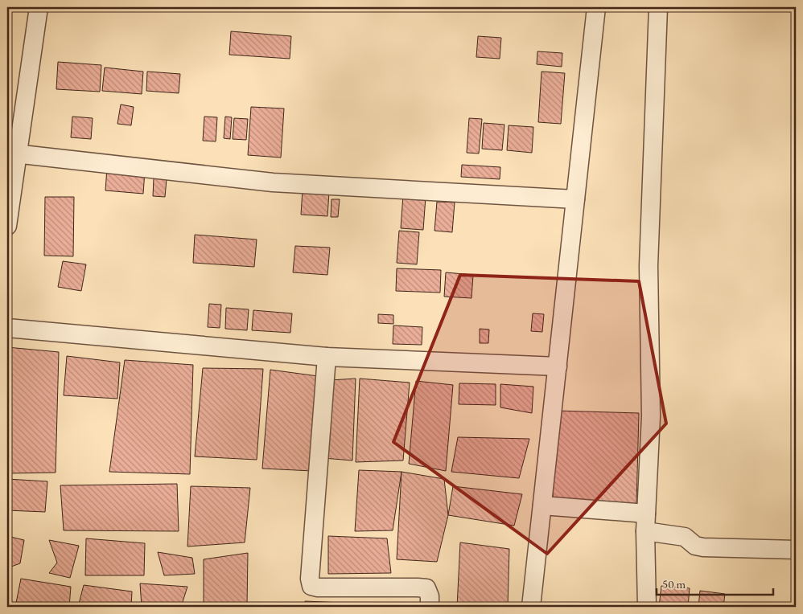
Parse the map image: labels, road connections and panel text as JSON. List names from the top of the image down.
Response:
{
  "scale_bar": "50 m"
}
